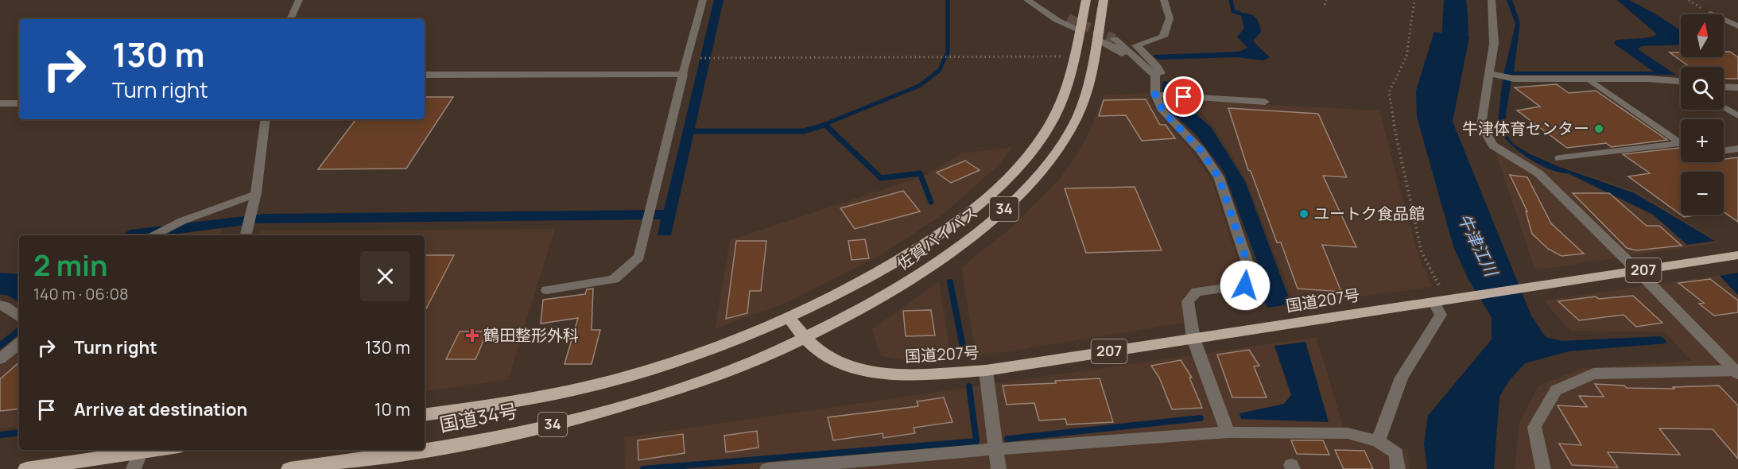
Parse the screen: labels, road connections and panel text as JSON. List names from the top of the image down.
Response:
{
  "streets": {
    "highway": [
      "34",
      "佐賀バイパス",
      "207",
      "国道207号",
      "国道34号"
    ]
  },
  "crossings": [
    ["佐賀バイパス", "国道207号"],
    ["佐賀バイパス", "国道34号"],
    ["国道207号", "国道34号"]
  ],
  "water": ["牛津江川"],
  "places": {
    "other": ["牛津体育センター", "ユートク食品館"],
    "health": ["鶴田整形外科"]
  },
  "north": "top",
  "page": {
    "map_buttons": ["+", "−"],
    "turn": ["130 m", "Turn right"],
    "heading": ["2 min", "140 m · 06:08"],
    "list": [
      {
        "name": "Turn right",
        "value": "130 m"
      },
      {
        "name": "Arrive at destination",
        "value": "10 m"
      }
    ]
  }
}
